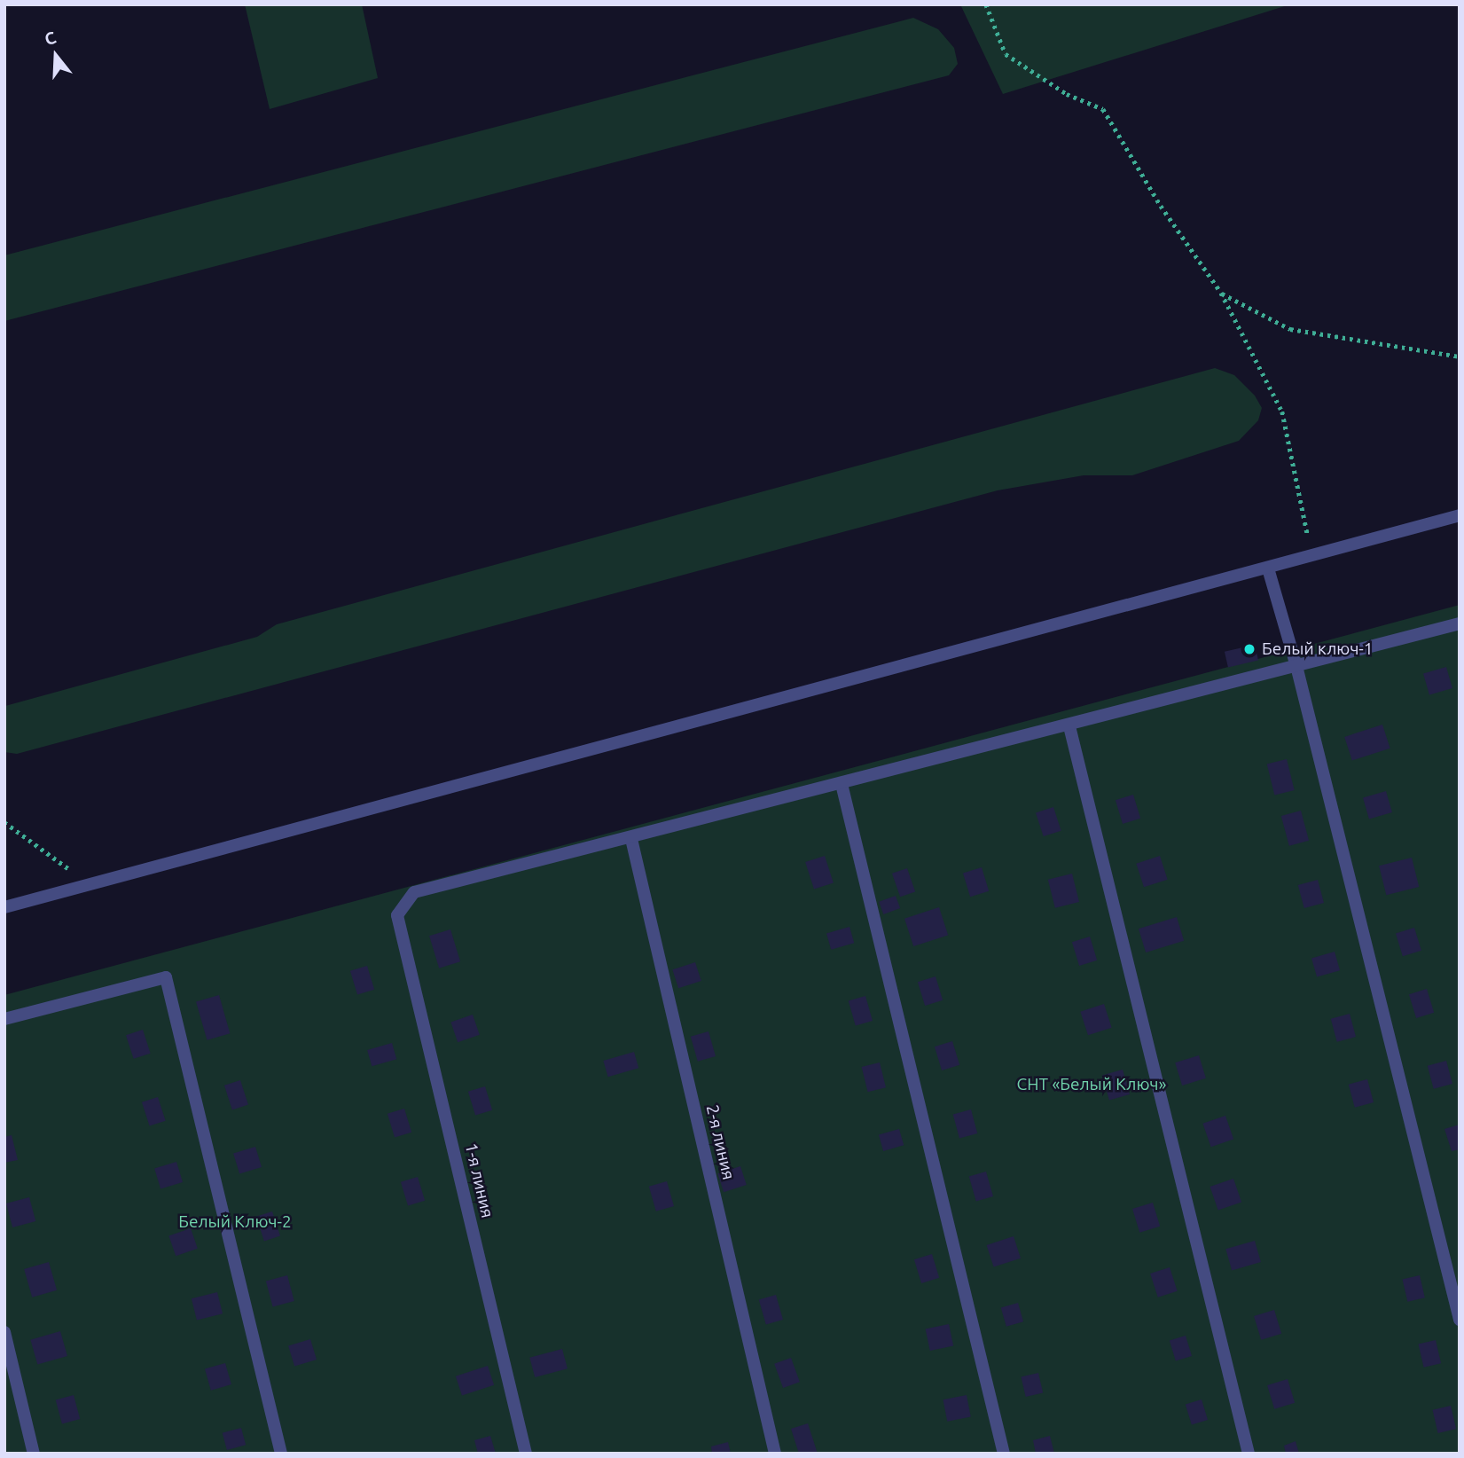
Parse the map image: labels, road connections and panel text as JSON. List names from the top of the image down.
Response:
{
  "streets": {
    "street": ["2-я линия", "1-я линия"]
  },
  "crossings": [
    ["2-я линия", "1-я линия"]
  ],
  "parks": ["СНТ «Белый Ключ»", "Белый Ключ-2"],
  "places": ["Белый ключ-1"],
  "north": "top"
}
